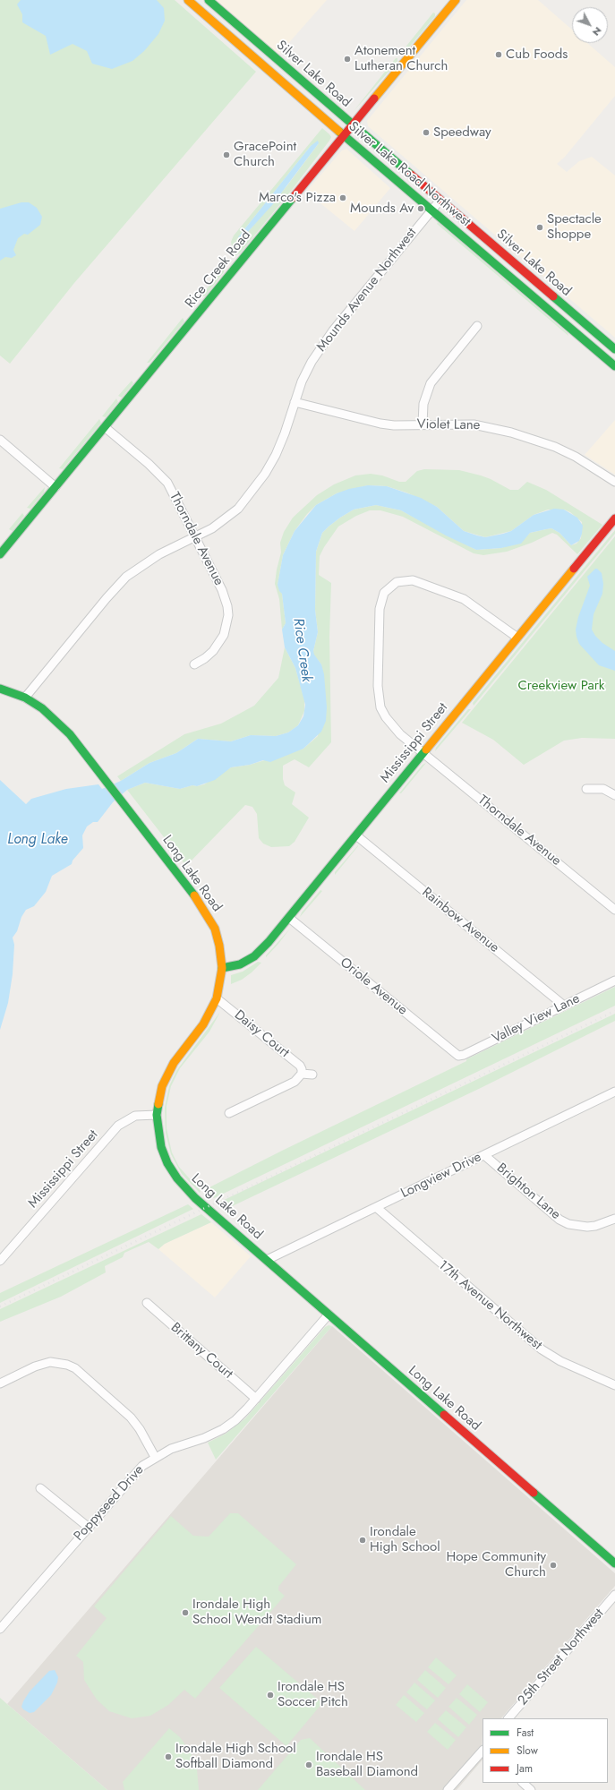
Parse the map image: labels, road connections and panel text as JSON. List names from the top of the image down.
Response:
{
  "streets": {
    "street": [
      "Silver Lake Road",
      "Silver Lake Road Northwest",
      "Rice Creek Road",
      "Mounds Avenue Northwest",
      "Violet Lane",
      "Thorndale Avenue",
      "Mississippi Street",
      "Long Lake Road",
      "Rainbow Avenue",
      "Oriole Avenue",
      "Valley View Lane",
      "Daisy Court",
      "Longview Drive",
      "Brighton Lane",
      "17th Avenue Northwest",
      "Brittany Court",
      "Poppyseed Drive",
      "25th Street Northwest"
    ]
  },
  "crossings": [
    ["Silver Lake Road", "Rice Creek Road"],
    ["Silver Lake Road", "Mounds Avenue Northwest"],
    ["Silver Lake Road Northwest", "Rice Creek Road"],
    ["Silver Lake Road Northwest", "Mounds Avenue Northwest"],
    ["Rice Creek Road", "Thorndale Avenue"],
    ["Mounds Avenue Northwest", "Violet Lane"],
    ["Mounds Avenue Northwest", "Thorndale Avenue"],
    ["Mounds Avenue Northwest", "Long Lake Road"],
    ["Thorndale Avenue", "Mississippi Street"],
    ["Mississippi Street", "Long Lake Road"],
    ["Mississippi Street", "Rainbow Avenue"],
    ["Mississippi Street", "Oriole Avenue"],
    ["Long Lake Road", "Daisy Court"],
    ["Long Lake Road", "Longview Drive"],
    ["Long Lake Road", "Poppyseed Drive"],
    ["Rainbow Avenue", "Valley View Lane"],
    ["Oriole Avenue", "Valley View Lane"],
    ["Longview Drive", "Brighton Lane"],
    ["Longview Drive", "17th Avenue Northwest"],
    ["Brittany Court", "Poppyseed Drive"]
  ],
  "water": ["Rice Creek", "Long Lake"],
  "parks": ["Creekview Park"],
  "places": [
    "Cub Foods",
    "Atonement Lutheran Church",
    "Speedway",
    "GracePoint Church",
    "Marco's Pizza",
    "Mounds Av",
    "Spectacle Shoppe",
    "Irondale High School",
    "Hope Community Church",
    "Irondale High School Wendt Stadium",
    "Irondale HS Soccer Pitch",
    "Irondale High School Softball Diamond",
    "Irondale HS Baseball Diamond"
  ],
  "legend": ["Fast", "Slow", "Jam"],
  "north": "bottom right"
}
